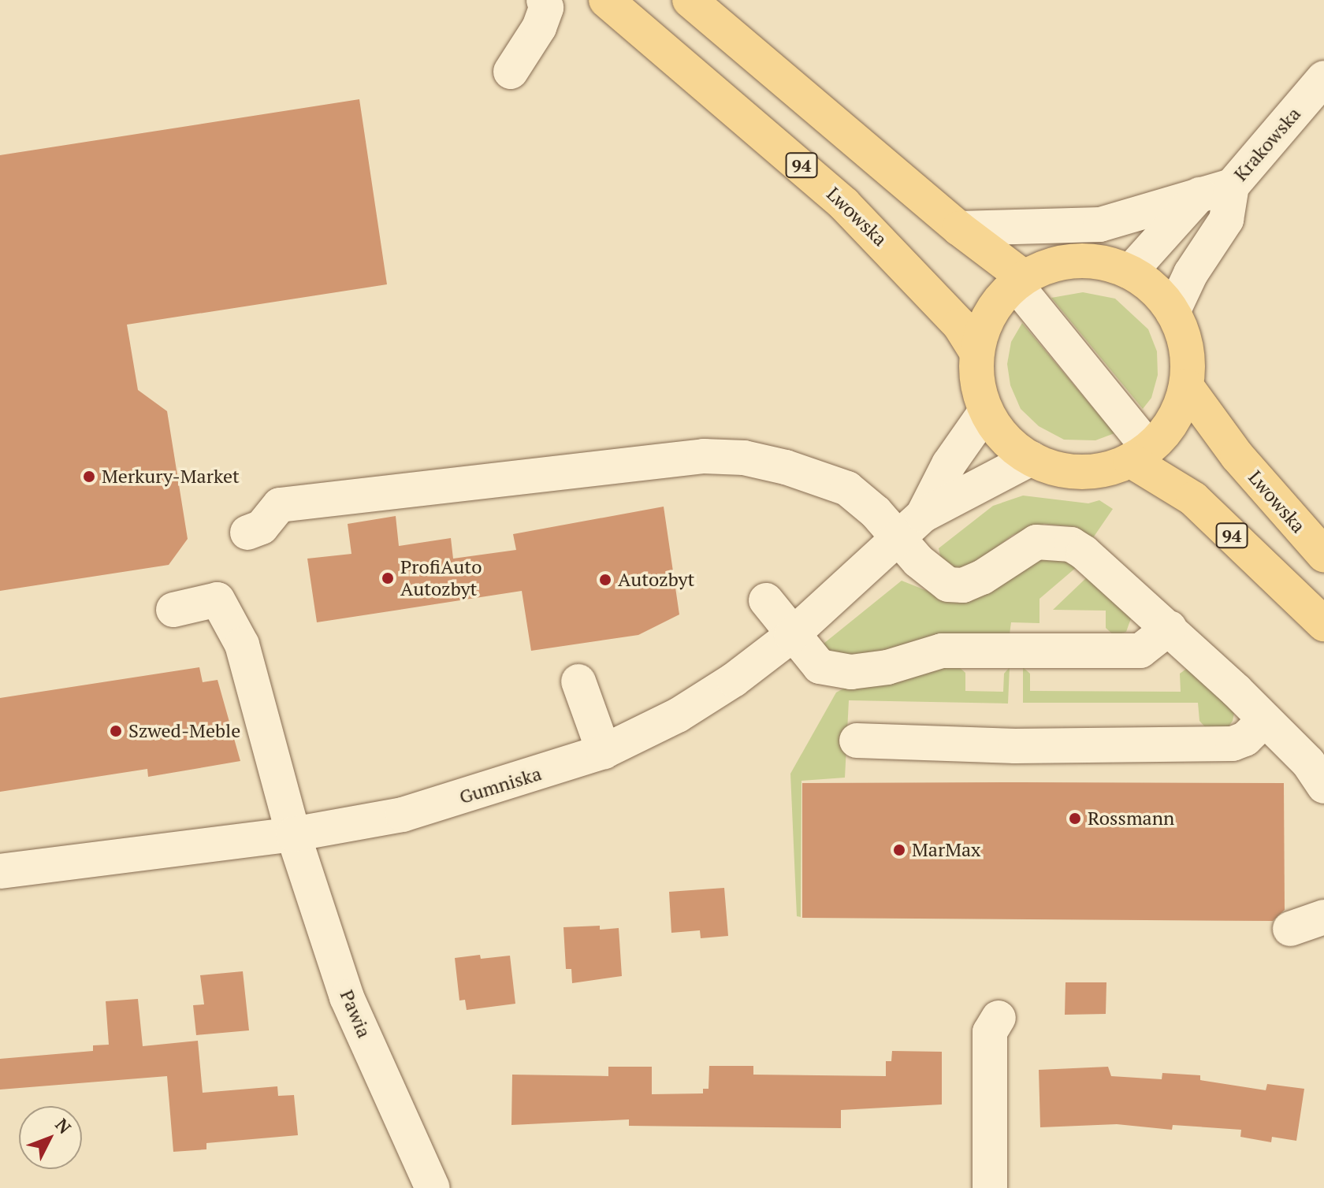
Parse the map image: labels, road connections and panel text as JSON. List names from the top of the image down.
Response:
{
  "streets": {
    "main road": ["94", "Lwowska"],
    "street": ["Krakowska", "Gumniska", "Pawia"]
  },
  "crossings": [
    ["Gumniska", "Pawia"]
  ],
  "places": [
    "Merkury-Market",
    "ProfiAuto Autozbyt",
    "Autozbyt",
    "Szwed-Meble",
    "Rossmann",
    "MarMax"
  ],
  "north": "top right"
}
